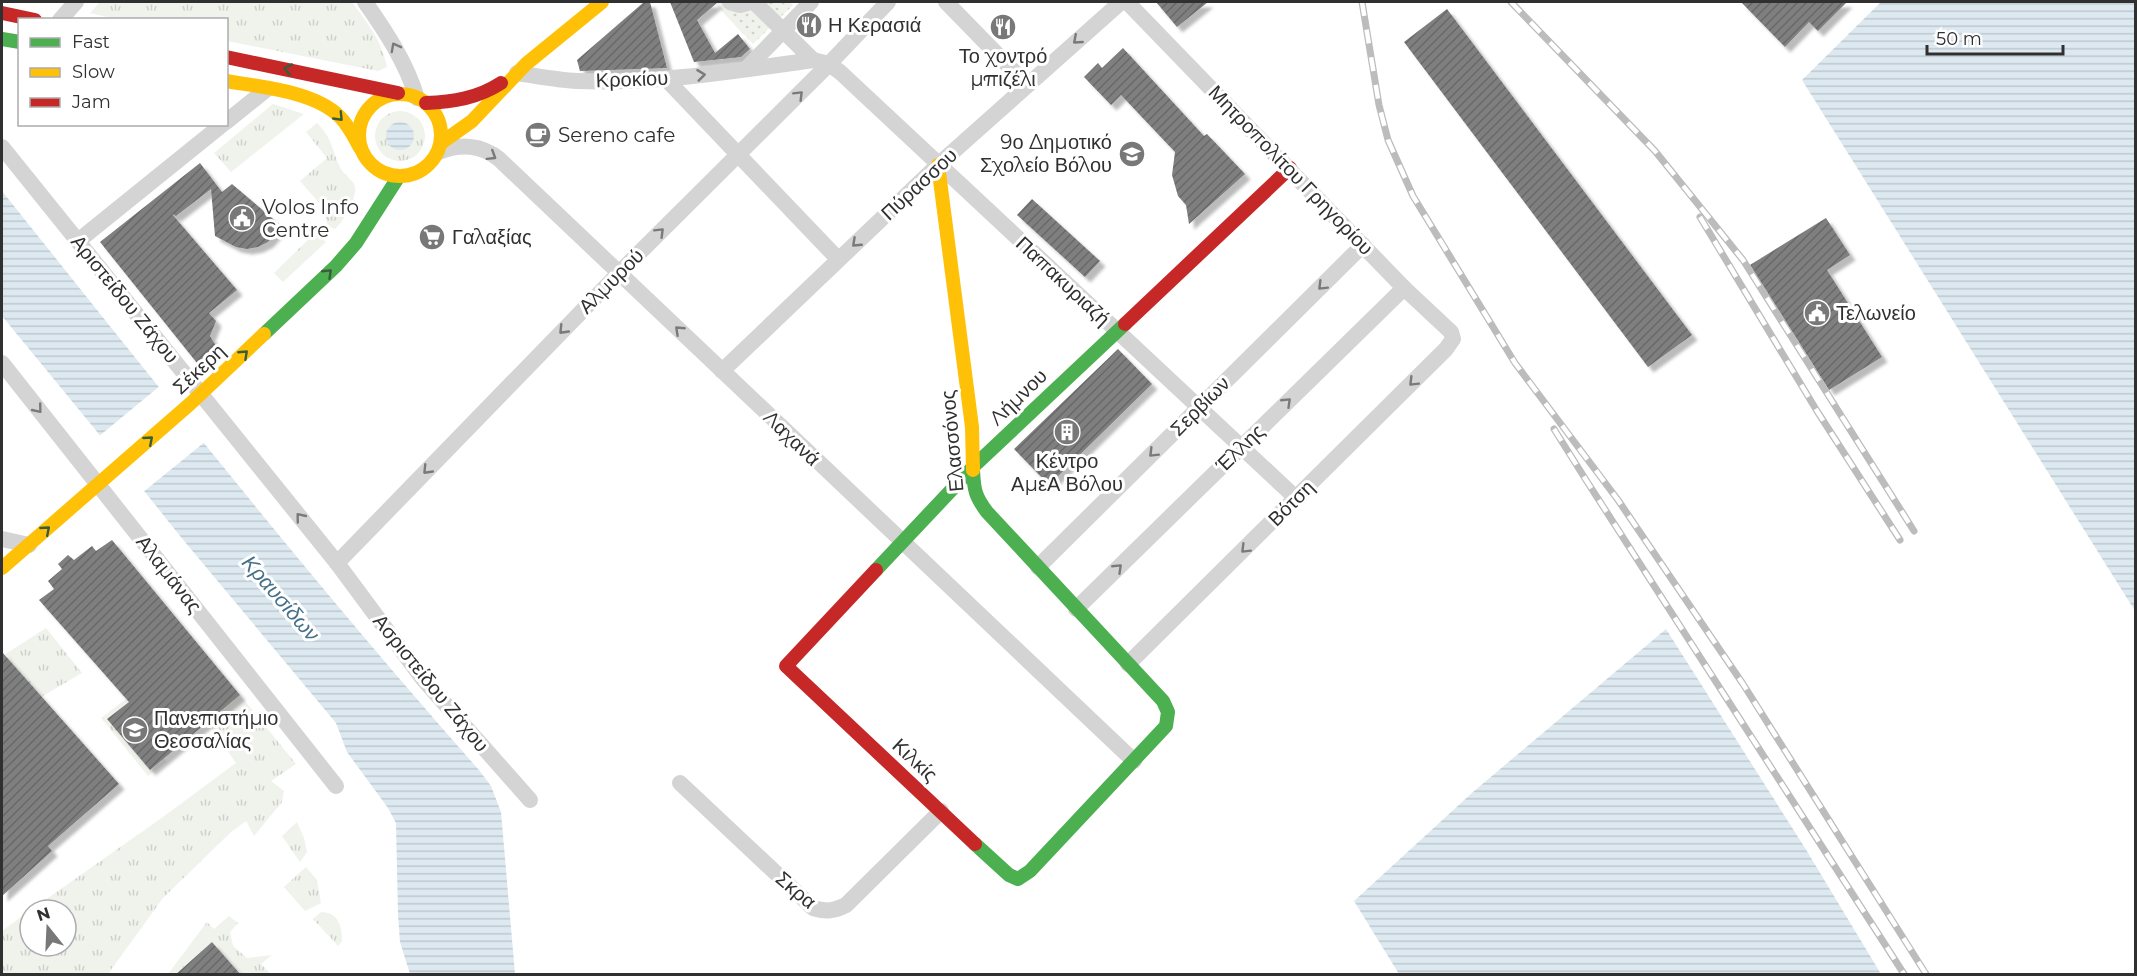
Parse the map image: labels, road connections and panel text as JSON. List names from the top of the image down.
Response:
{
  "streets": {
    "street": [
      "Κροκίου",
      "Μητροπολίτου Γρηγορίου",
      "Πύρασσου",
      "Αλμυρού",
      "Παπακυριαζή",
      "Αριστείδου Ζάχου",
      "Σέκερη",
      "Λήμνου",
      "Σερβίων",
      "Λαχανά",
      "Ελασσόνος",
      "Έλλης",
      "Βότση",
      "Αλαμάνας",
      "Ασριστείδου Ζάχου",
      "Κιλκίς",
      "Σκρα"
    ]
  },
  "crossings": [
    ["Κροκίου", "Αλμυρού"],
    ["Κροκίου", "Παπακυριαζή"],
    ["Μητροπολίτου Γρηγορίου", "Λήμνου"],
    ["Μητροπολίτου Γρηγορίου", "Σερβίων"],
    ["Μητροπολίτου Γρηγορίου", "Έλλης"],
    ["Μητροπολίτου Γρηγορίου", "Βότση"],
    ["Πύρασσου", "Παπακυριαζή"],
    ["Πύρασσου", "Λαχανά"],
    ["Πύρασσου", "Ελασσόνος"],
    ["Αλμυρού", "Παπακυριαζή"],
    ["Αλμυρού", "Αριστείδου Ζάχου"],
    ["Αλμυρού", "Λαχανά"],
    ["Αλμυρού", "Ασριστείδου Ζάχου"],
    ["Παπακυριαζή", "Λήμνου"],
    ["Παπακυριαζή", "Σερβίων"],
    ["Παπακυριαζή", "Ελασσόνος"],
    ["Παπακυριαζή", "Έλλης"],
    ["Παπακυριαζή", "Βότση"],
    ["Αριστείδου Ζάχου", "Σέκερη"],
    ["Αριστείδου Ζάχου", "Ασριστείδου Ζάχου"],
    ["Σέκερη", "Λαχανά"],
    ["Σέκερη", "Αλαμάνας"],
    ["Λήμνου", "Λαχανά"],
    ["Λήμνου", "Ελασσόνος"],
    ["Λήμνου", "Κιλκίς"],
    ["Σερβίων", "Ελασσόνος"],
    ["Λαχανά", "Ελασσόνος"],
    ["Λαχανά", "Κιλκίς"],
    ["Ελασσόνος", "Έλλης"],
    ["Ελασσόνος", "Βότση"],
    ["Ελασσόνος", "Κιλκίς"],
    ["Κιλκίς", "Σκρα"]
  ],
  "one_way": [
    "Πύρασσου",
    "Αριστείδου Ζάχου",
    "Σέκερη",
    "Σερβίων",
    "Έλλης",
    "Βότση"
  ],
  "water": ["Κραυσίδων"],
  "places": {
    "restaurant": ["Η Κερασιά", "Το χοντρό μπιζέλι"],
    "cafe": ["Sereno cafe"],
    "school or university": ["9ο Δημοτικό Σχολείο Βόλου", "Πανεπιστήμιο Θεσσαλίας"],
    "public building": ["Volos Info Centre", "Τελωνείο"],
    "supermarket": ["Γαλαξίας"],
    "building": ["Κέντρο ΑμεΑ Βόλου"]
  },
  "legend": ["Fast", "Slow", "Jam"],
  "scale_bar": "50 m",
  "north": "top"
}
